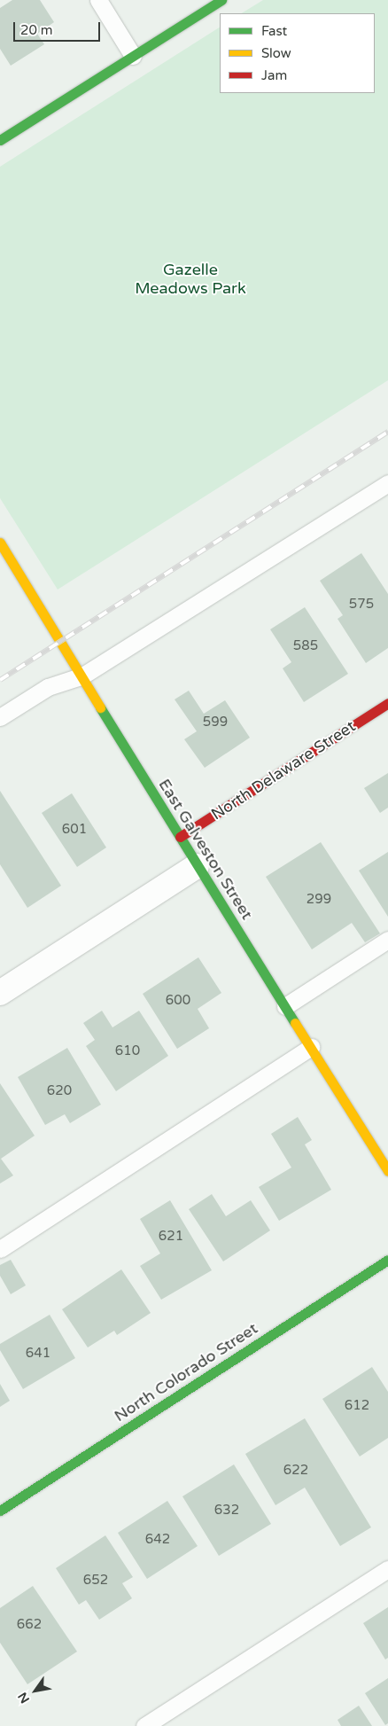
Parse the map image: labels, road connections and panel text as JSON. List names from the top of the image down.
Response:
{
  "streets": {
    "street": ["North Delaware Street", "East Galveston Street", "North Colorado Street"]
  },
  "crossings": [
    ["North Delaware Street", "East Galveston Street"]
  ],
  "parks": ["Gazelle Meadows Park"],
  "house_numbers": [
    "575",
    "585",
    "599",
    "601",
    "299",
    "600",
    "610",
    "620",
    "621",
    "641",
    "612",
    "622",
    "632",
    "642",
    "652",
    "662"
  ],
  "legend": ["Fast", "Slow", "Jam"],
  "scale_bar": "20 m",
  "north": "bottom left"
}
